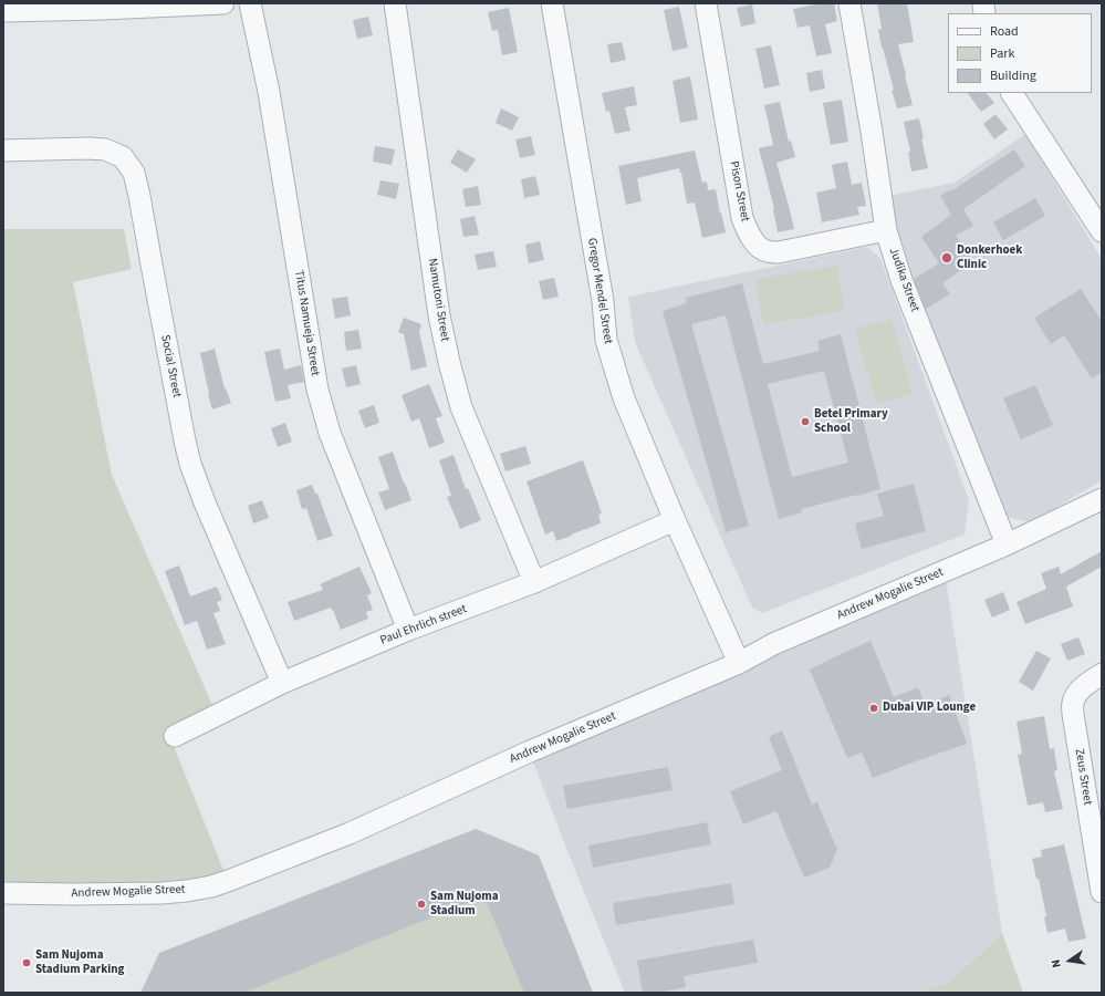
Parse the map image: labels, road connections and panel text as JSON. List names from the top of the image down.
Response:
{
  "streets": {
    "street": [
      "Pison Street",
      "Judika Street",
      "Gregor Mendel Street",
      "Namutoni Street",
      "Titus Namueja Street",
      "Social Street",
      "Andrew Mogalie Street",
      "Paul Ehrlich street",
      "Zeus Street"
    ]
  },
  "crossings": [
    ["Pison Street", "Judika Street"],
    ["Judika Street", "Andrew Mogalie Street"],
    ["Gregor Mendel Street", "Andrew Mogalie Street"],
    ["Gregor Mendel Street", "Paul Ehrlich street"],
    ["Namutoni Street", "Paul Ehrlich street"],
    ["Titus Namueja Street", "Paul Ehrlich street"],
    ["Social Street", "Paul Ehrlich street"]
  ],
  "places": [
    "Donkerhoek Clinic",
    "Betel Primary School",
    "Dubai VIP Lounge",
    "Sam Nujoma Stadium",
    "Sam Nujoma Stadium Parking"
  ],
  "legend": ["Road", "Park", "Building"],
  "north": "left"
}
